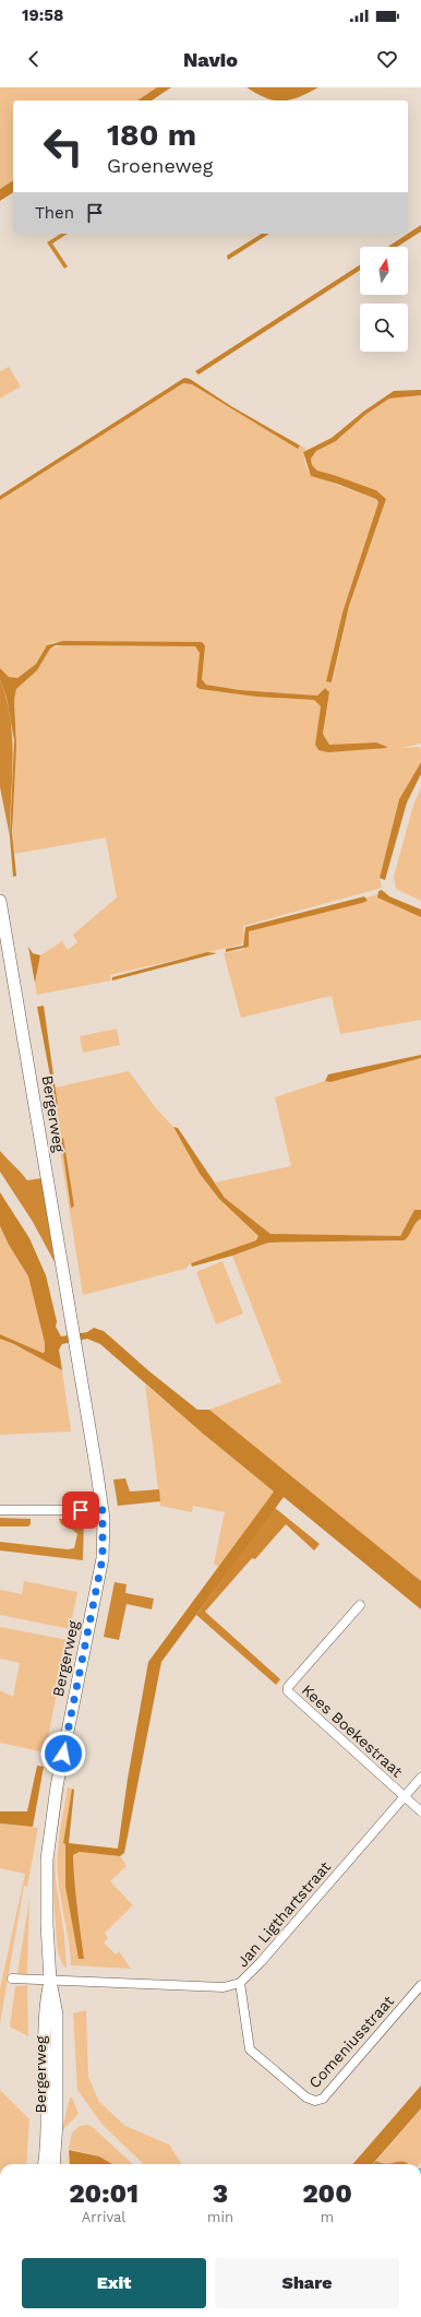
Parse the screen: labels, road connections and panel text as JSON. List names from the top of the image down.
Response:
{
  "streets": {
    "main road": ["Bergerweg"],
    "street": ["Kees Boekestraat", "Jan Ligthartstraat", "Comeniusstraat"]
  },
  "crossings": [
    ["Bergerweg", "Jan Ligthartstraat"],
    ["Kees Boekestraat", "Jan Ligthartstraat"],
    ["Jan Ligthartstraat", "Comeniusstraat"]
  ],
  "north": "top",
  "page": {
    "status": "19:58",
    "header": "Navio",
    "turn": ["180 m", "Groeneweg"],
    "then": "Then",
    "eta": [
      "20:01",
      "Arrival",
      "3",
      "min",
      "200",
      "m"
    ],
    "buttons": ["Exit", "Share"]
  }
}
